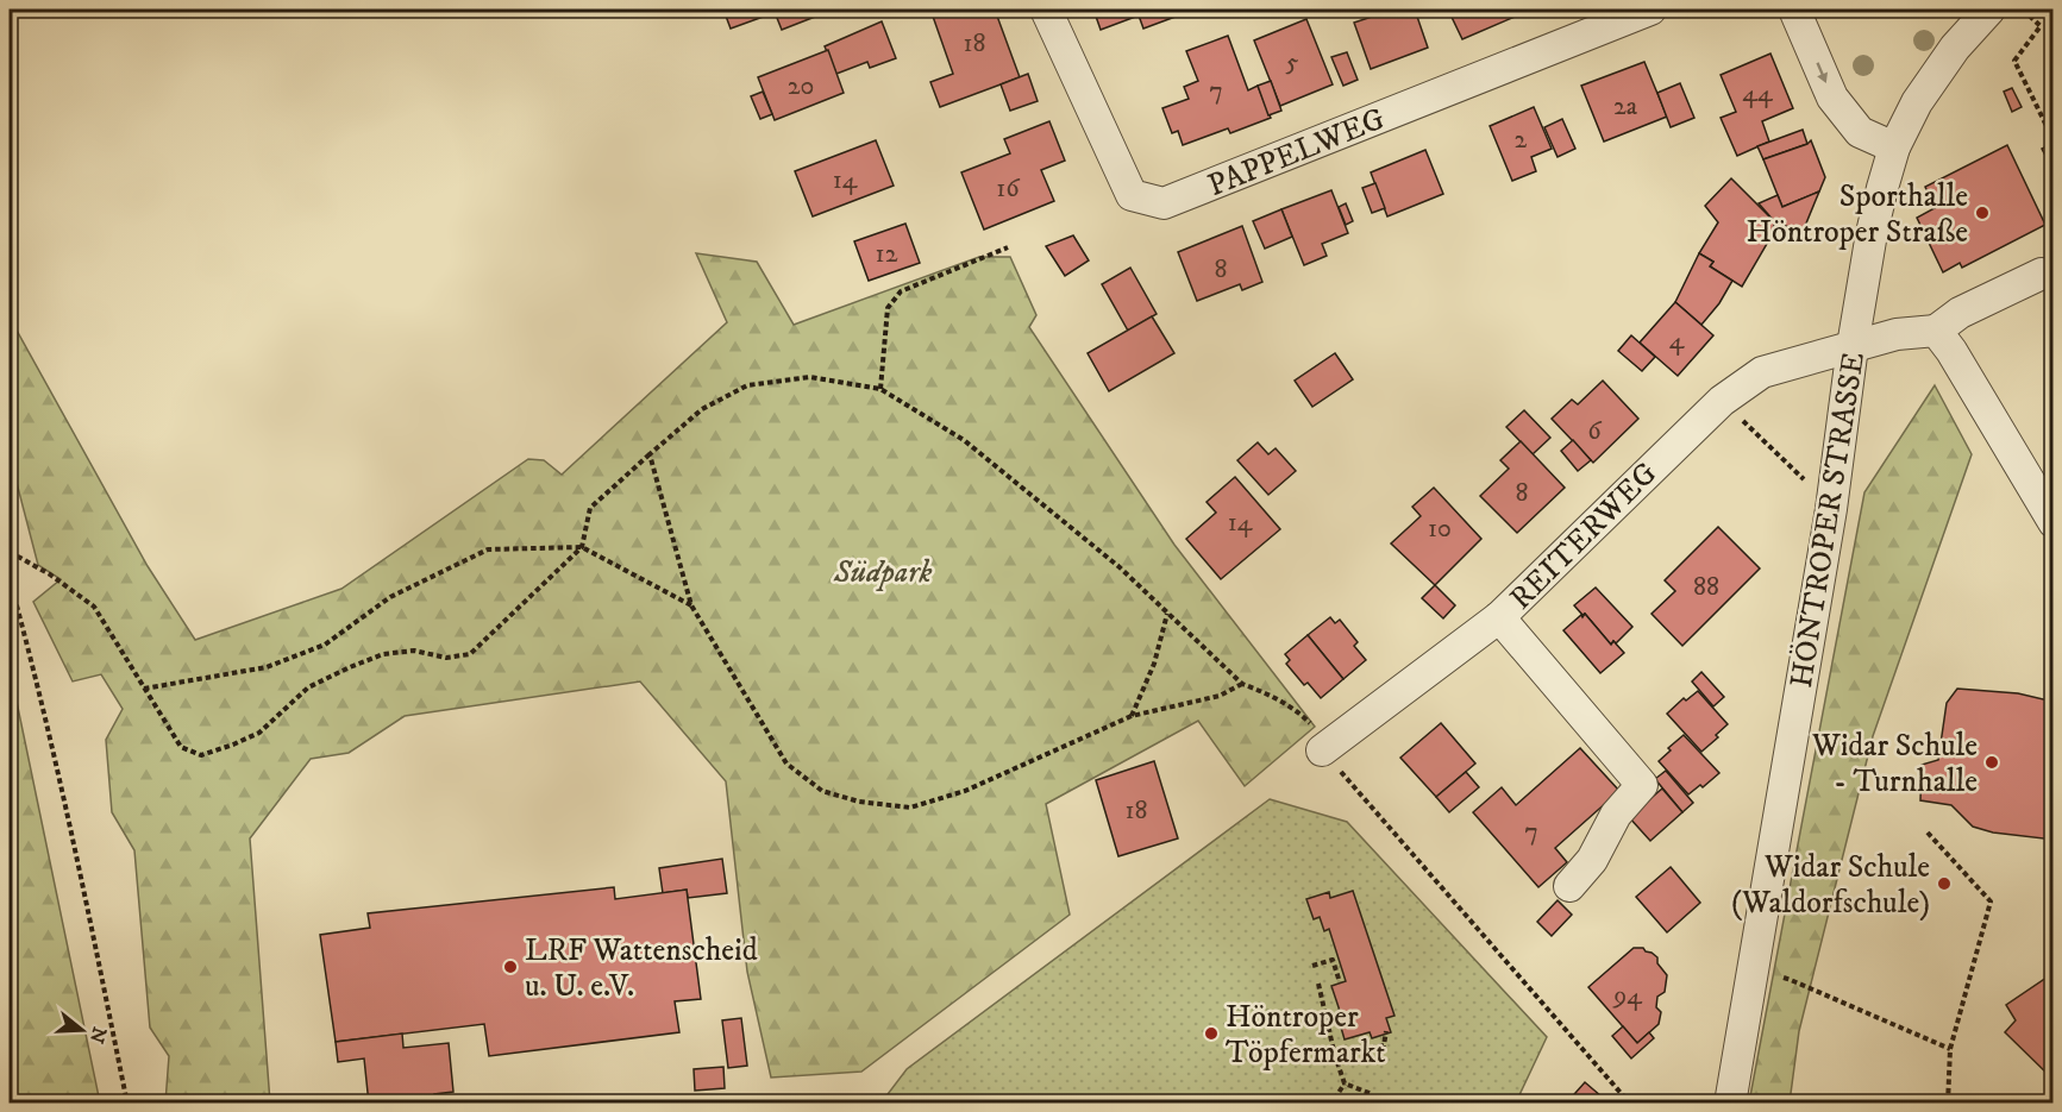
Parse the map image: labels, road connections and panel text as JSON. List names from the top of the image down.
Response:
{
  "streets": {
    "street": ["PAPPELWEG", "HÖNTROPER STRASSE", "REITERWEG"]
  },
  "crossings": [
    ["HÖNTROPER STRASSE", "REITERWEG"]
  ],
  "parks": ["Südpark"],
  "places": [
    "Sporthalle Höntroper Straße",
    "Widar Schule - Turnhalle",
    "Widar Schule (Waldorfschule)",
    "LRF Wattenscheid u. U. e.V.",
    "Höntroper Töpfermarkt"
  ],
  "house_numbers": [
    "18",
    "5",
    "20",
    "7",
    "44",
    "2a",
    "2",
    "14",
    "16",
    "12",
    "8",
    "4",
    "6",
    "8",
    "14",
    "10",
    "88",
    "18",
    "7",
    "94"
  ],
  "north": "right"
}
